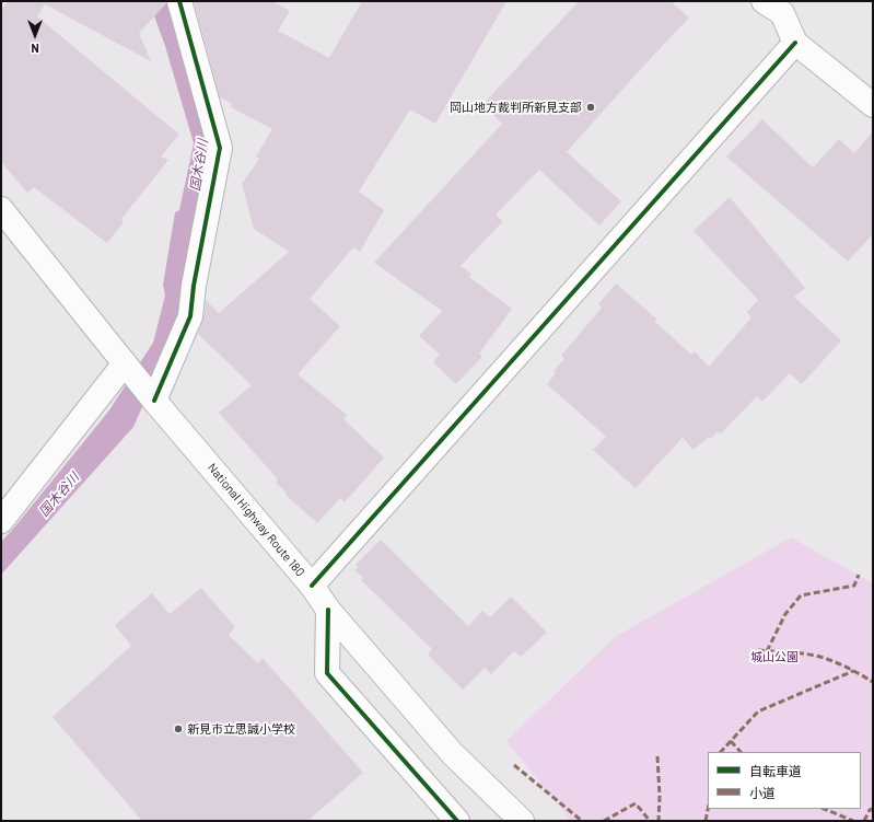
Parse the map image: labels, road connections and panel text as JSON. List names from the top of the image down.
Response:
{
  "streets": {
    "main road": ["National Highway Route 180"]
  },
  "water": ["国木谷川"],
  "parks": ["城山公園"],
  "places": ["岡山地方裁判所新見支部", "新見市立思誠小学校"],
  "legend": ["自転車道", "小道"],
  "north": "bottom"
}
